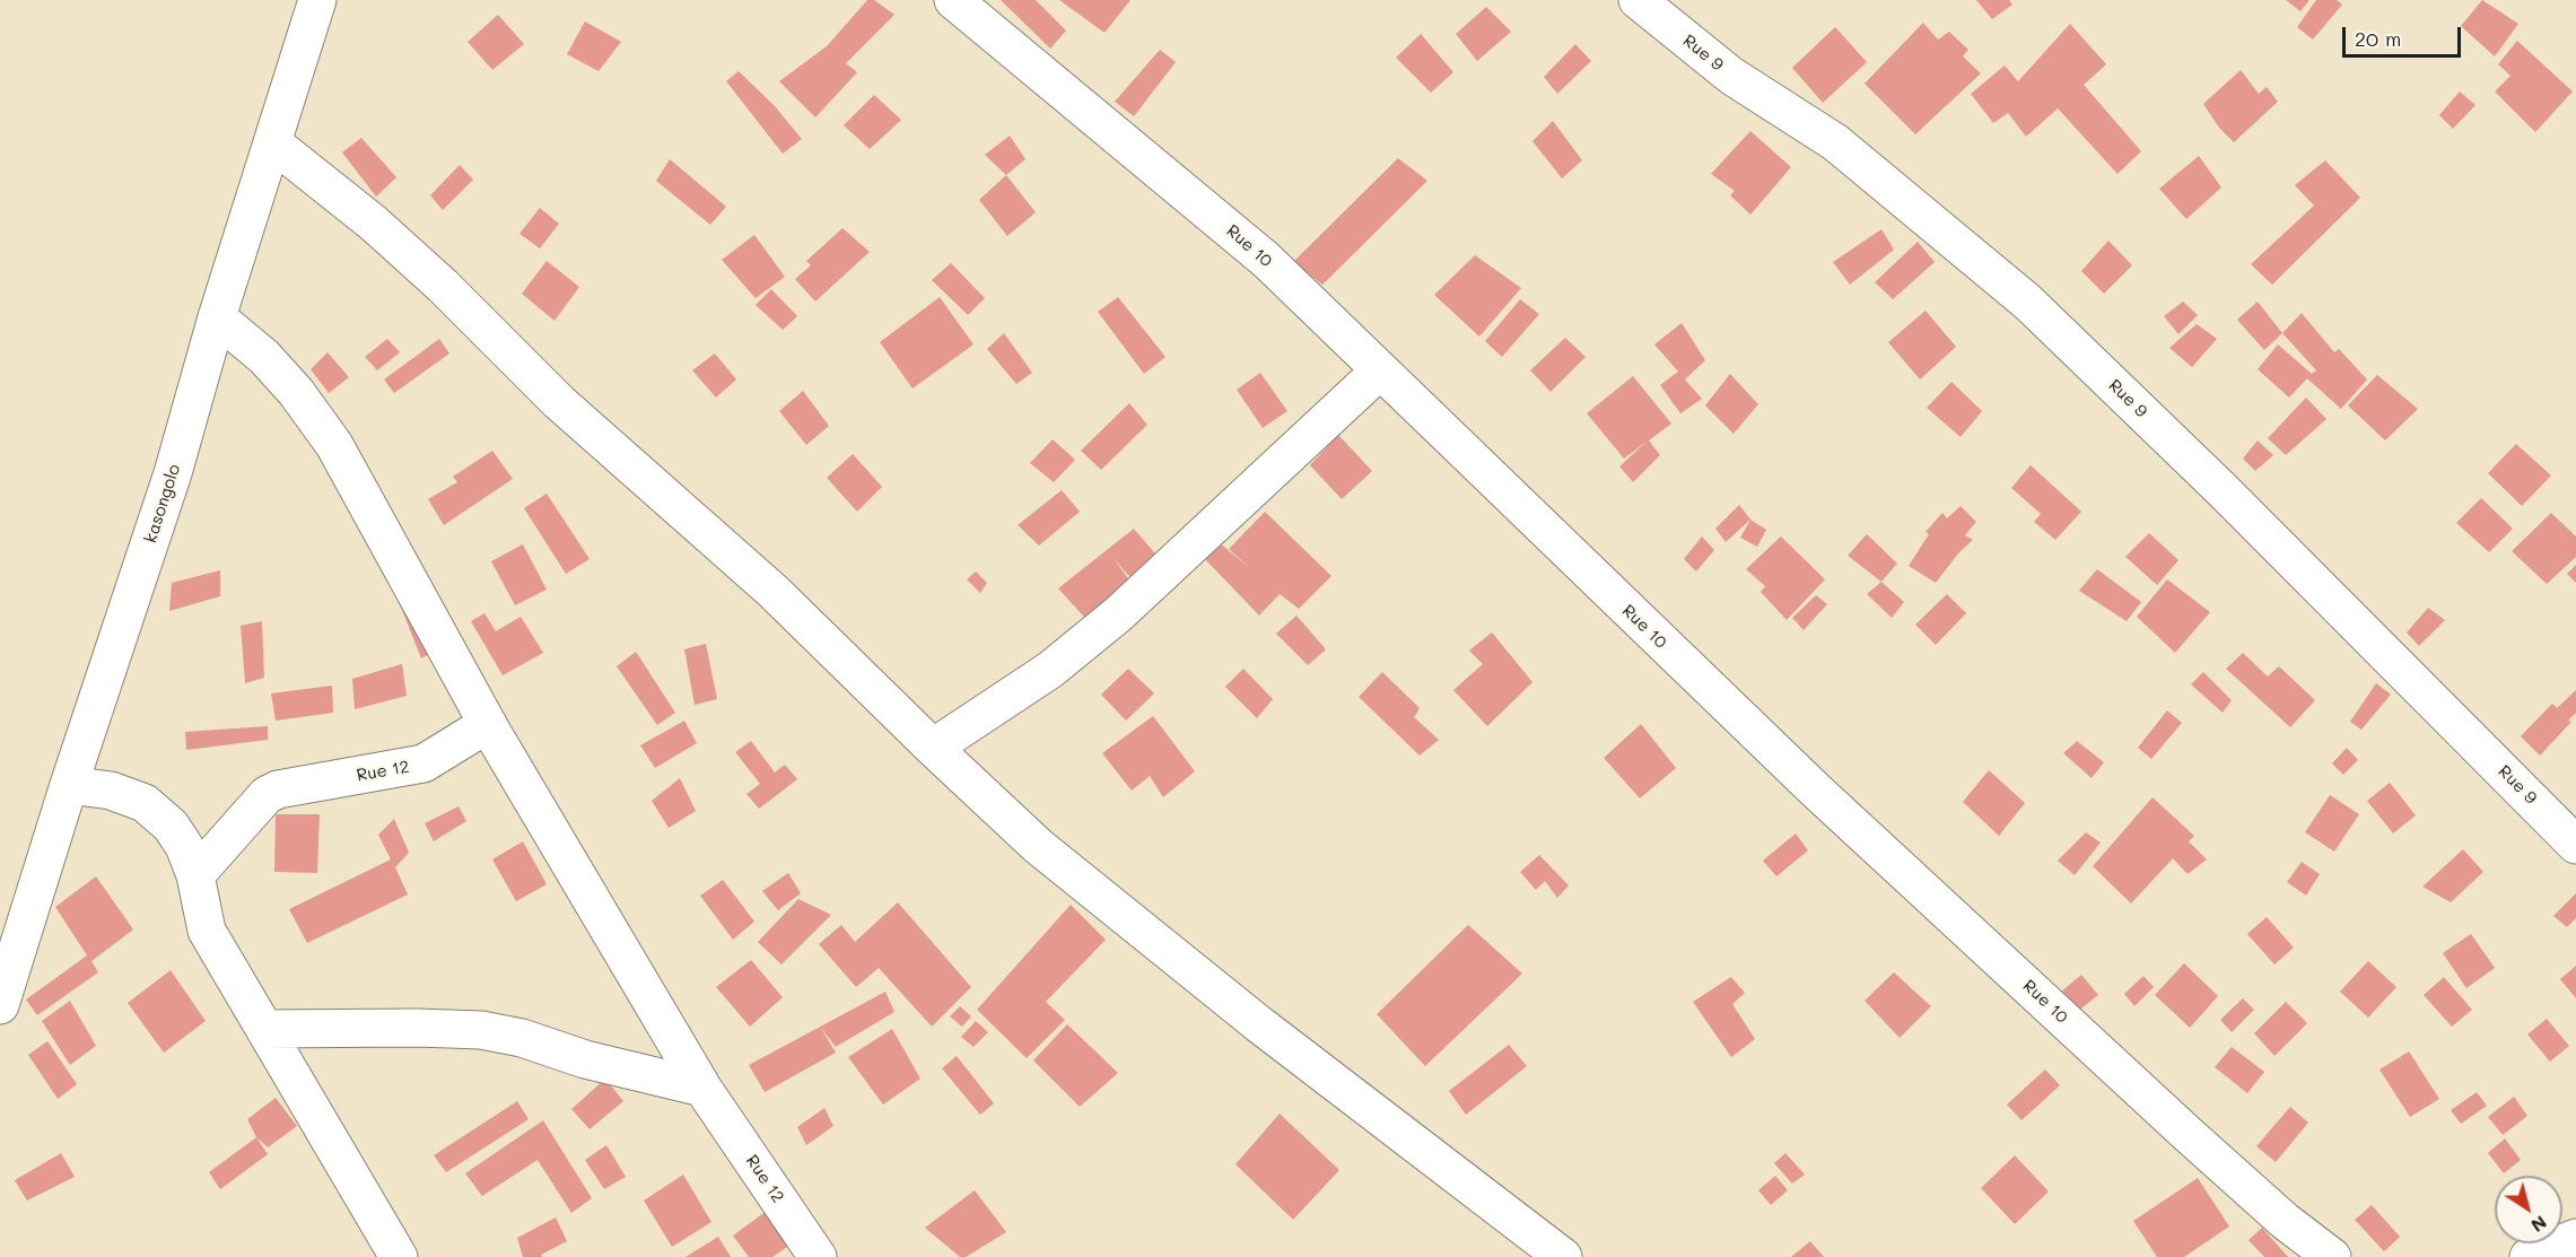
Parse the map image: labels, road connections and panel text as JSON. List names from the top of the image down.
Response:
{
  "streets": {
    "street": [
      "Rue 9",
      "Rue 10",
      "kasongolo",
      "Rue 12"
    ]
  },
  "scale_bar": "20 m",
  "north": "bottom right"
}
